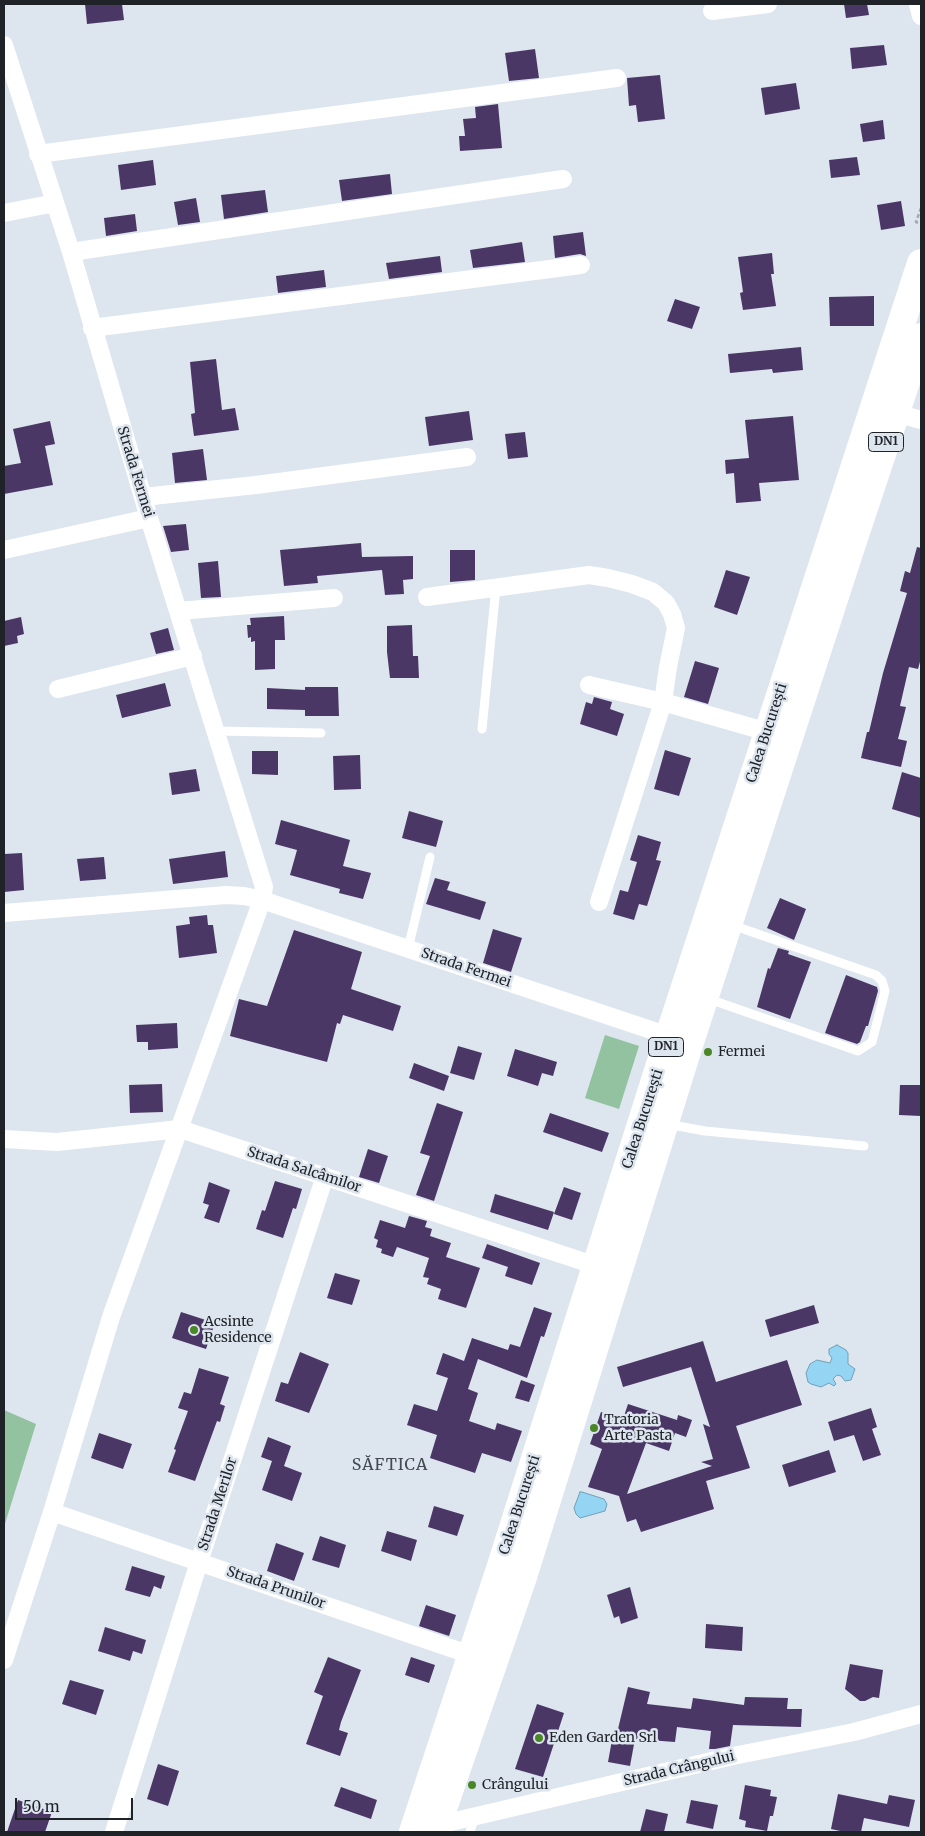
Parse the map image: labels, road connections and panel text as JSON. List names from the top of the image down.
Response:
{
  "streets": {
    "highway": ["DN1", "Calea București"],
    "street": [
      "Strada Fermei",
      "Strada Salcâmilor",
      "Strada Merilor",
      "Strada Prunilor",
      "Strada Crângului"
    ]
  },
  "crossings": [
    ["Strada Fermei", "Calea București"],
    ["Calea București", "Strada Salcâmilor"],
    ["Calea București", "Strada Prunilor"],
    ["Calea București", "Strada Crângului"],
    ["Strada Salcâmilor", "Strada Merilor"],
    ["Strada Merilor", "Strada Prunilor"]
  ],
  "districts": ["SĂFTICA"],
  "places": [
    "Fermei",
    "Acsinte Residence",
    "Tratoria Arte Pasta",
    "Eden Garden Srl",
    "Crângului"
  ],
  "scale_bar": "50 m"
}
